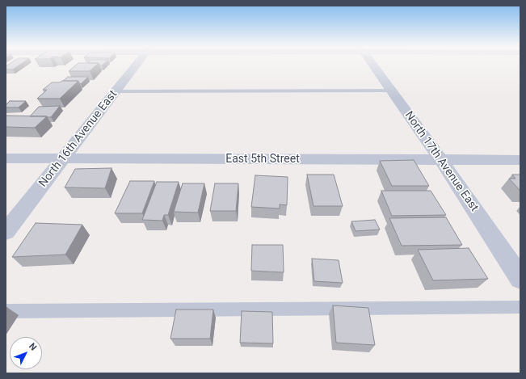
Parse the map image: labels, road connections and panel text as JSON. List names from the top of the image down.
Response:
{
  "streets": {
    "street": ["North 16th Avenue East", "East 5th Street", "North 17th Avenue East"]
  },
  "crossings": [
    ["North 16th Avenue East", "East 5th Street"],
    ["East 5th Street", "North 17th Avenue East"]
  ],
  "north": "top right"
}
